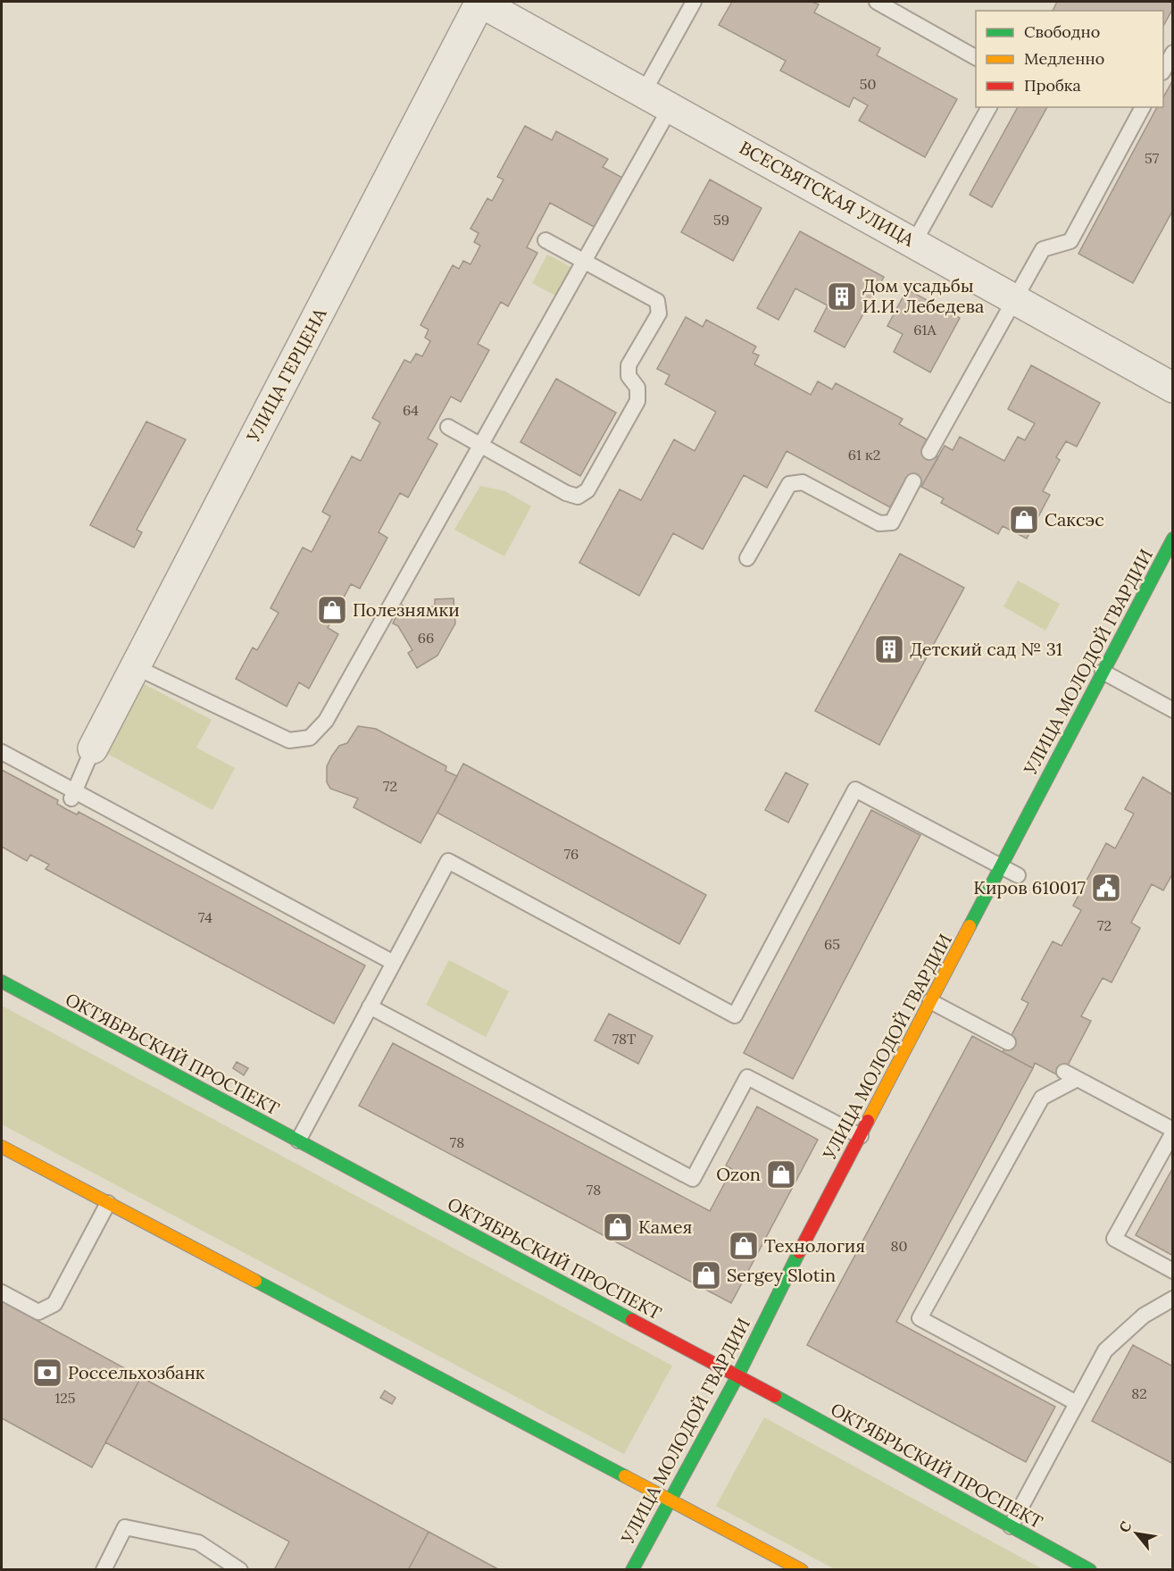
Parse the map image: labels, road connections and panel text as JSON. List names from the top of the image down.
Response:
{
  "streets": {
    "main road": ["УЛИЦА МОЛОДОЙ ГВАРДИИ", "ОКТЯБРЬСКИЙ ПРОСПЕКТ"],
    "street": ["ВСЕСВЯТСКАЯ УЛИЦА", "УЛИЦА ГЕРЦЕНА"]
  },
  "crossings": [
    ["ВСЕСВЯТСКАЯ УЛИЦА", "УЛИЦА ГЕРЦЕНА"],
    ["УЛИЦА МОЛОДОЙ ГВАРДИИ", "ОКТЯБРЬСКИЙ ПРОСПЕКТ"]
  ],
  "places": {
    "building": ["Дом усадьбы И.И. Лебедева", "Детский сад № 31"],
    "shop": [
      "Саксэс",
      "Полезнямки",
      "Ozon",
      "Камея",
      "Технология",
      "Sergey Slotin"
    ],
    "public building": ["Киров 610017"],
    "bank": ["Россельхозбанк"]
  },
  "house_numbers": [
    "50",
    "57",
    "59",
    "61А",
    "64",
    "61 к2",
    "66",
    "72",
    "76",
    "74",
    "72",
    "65",
    "78Т",
    "78",
    "78",
    "80",
    "82",
    "125"
  ],
  "legend": ["Свободно", "Медленно", "Пробка"],
  "north": "top left"
}
